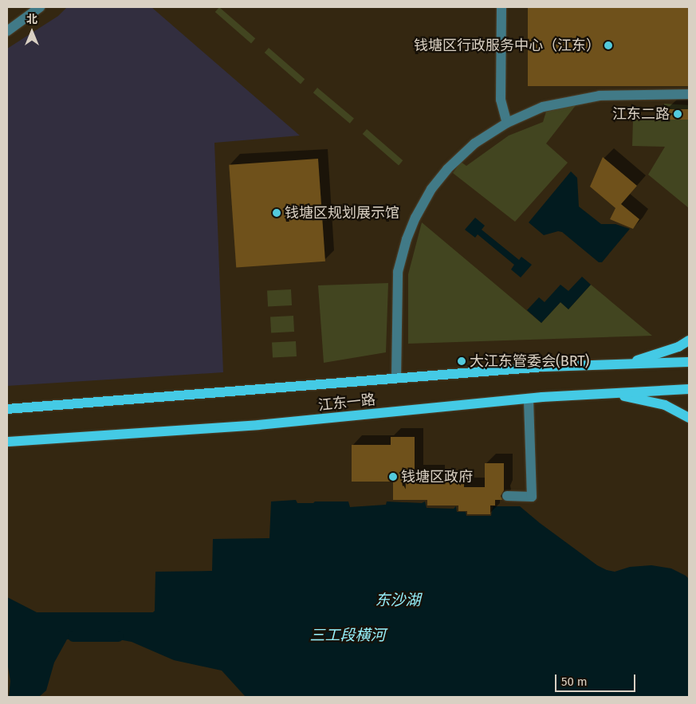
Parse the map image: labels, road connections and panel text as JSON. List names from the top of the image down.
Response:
{
  "streets": {
    "main road": ["江东一路"]
  },
  "water": ["东沙湖", "三工段横河"],
  "places": [
    "钱塘区行政服务中心（江东）",
    "江东二路",
    "钱塘区规划展示馆",
    "大江东管委会(BRT)",
    "钱塘区政府"
  ],
  "scale_bar": "50 m",
  "north": "top"
}
